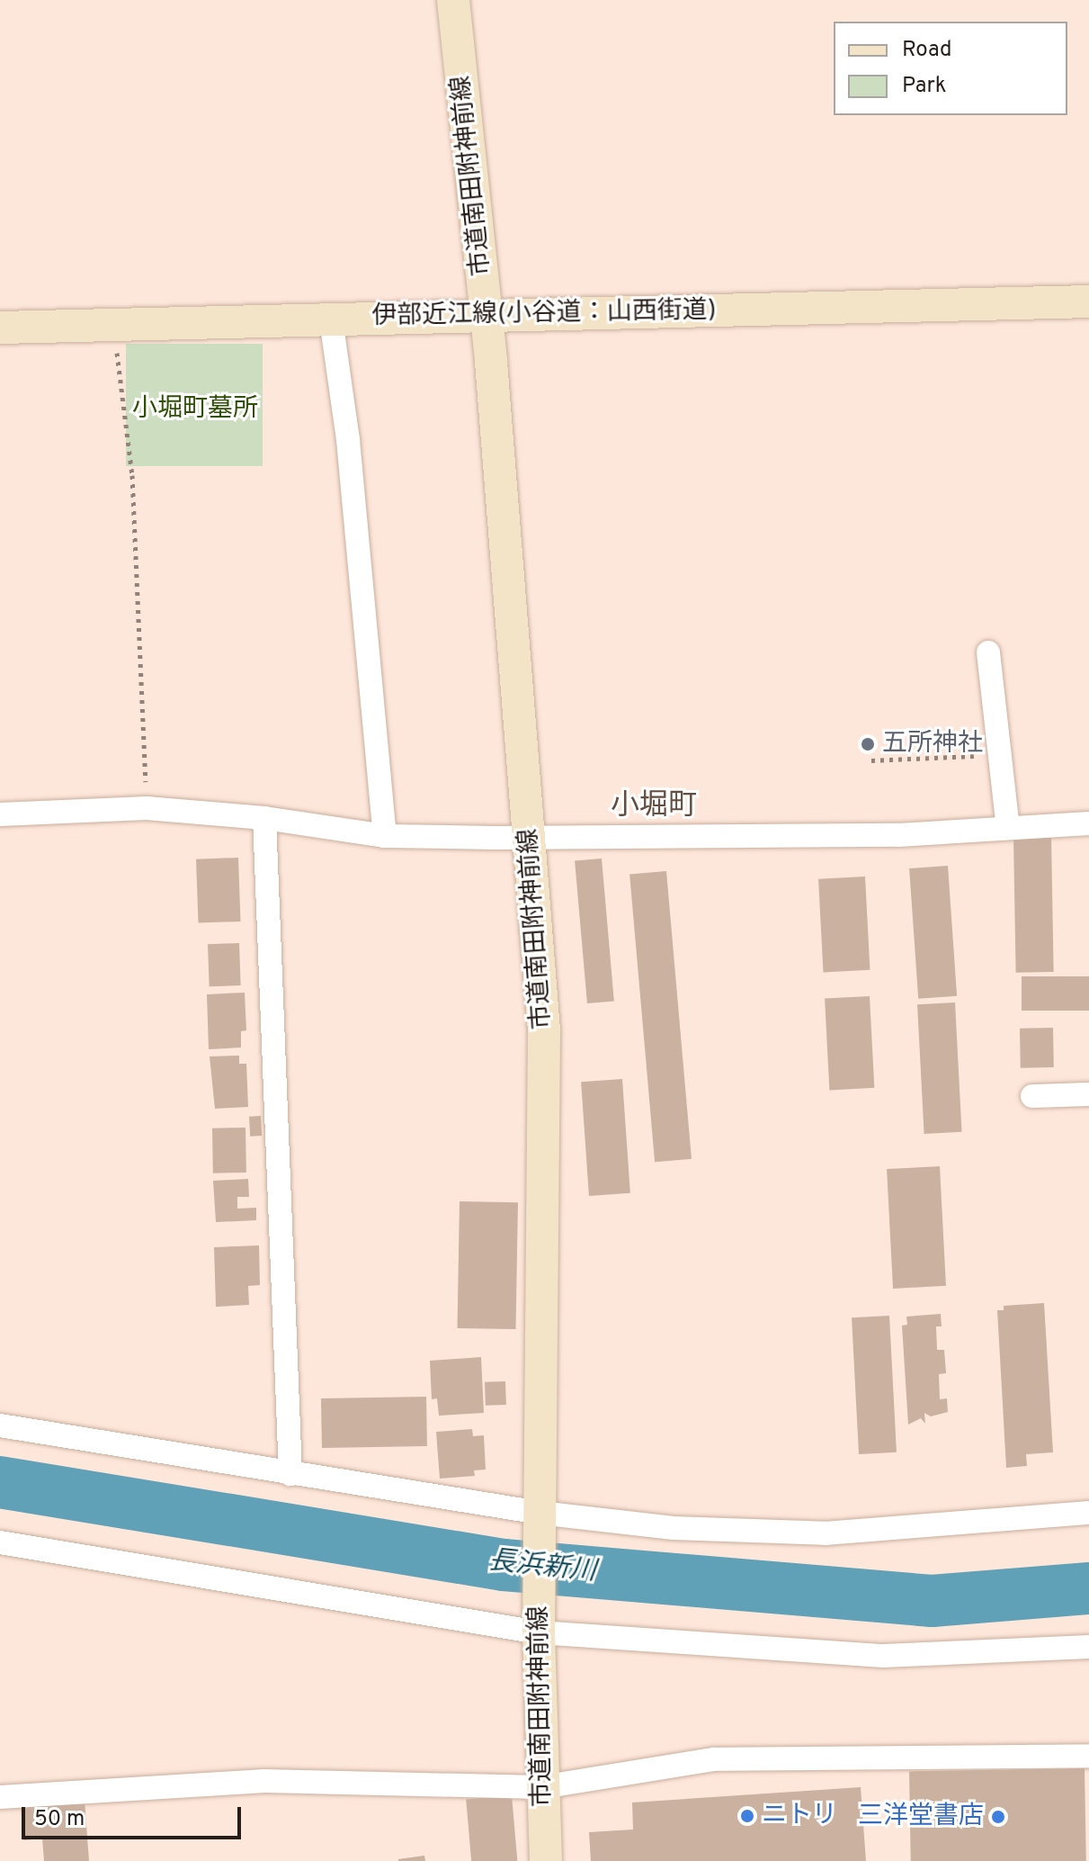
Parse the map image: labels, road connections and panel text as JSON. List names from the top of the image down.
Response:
{
  "streets": {
    "street": ["市道南田附神前線", "伊部近江線(小谷道：山西街道)"]
  },
  "crossings": [
    ["市道南田附神前線", "伊部近江線(小谷道：山西街道)"]
  ],
  "districts": ["小堀町"],
  "water": ["長浜新川"],
  "parks": ["小堀町墓所"],
  "places": ["五所神社", "ニトリ", "三洋堂書店"],
  "legend": ["Road", "Park"],
  "scale_bar": "50 m"
}
